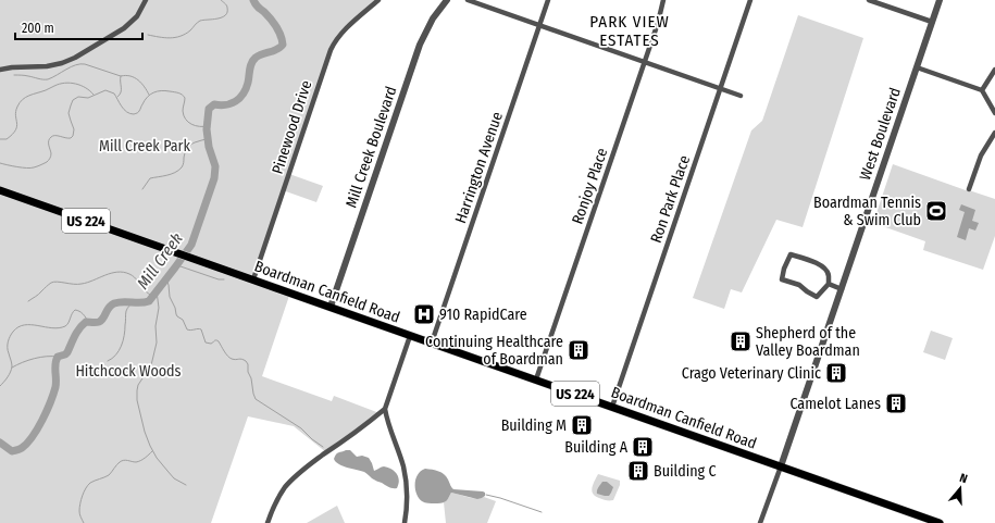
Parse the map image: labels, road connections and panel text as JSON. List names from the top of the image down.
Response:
{
  "streets": {
    "main road": ["US 224", "Boardman Canfield Road"],
    "street": [
      "Pinewood Drive",
      "West Boulevard",
      "Mill Creek Boulevard",
      "Harrington Avenue",
      "Ronjoy Place",
      "Ron Park Place"
    ]
  },
  "crossings": [
    ["Pinewood Drive", "Boardman Canfield Road"],
    ["West Boulevard", "Boardman Canfield Road"],
    ["Mill Creek Boulevard", "Boardman Canfield Road"],
    ["Harrington Avenue", "Boardman Canfield Road"],
    ["Ronjoy Place", "Boardman Canfield Road"],
    ["Ron Park Place", "Boardman Canfield Road"]
  ],
  "districts": ["PARK VIEW ESTATES"],
  "water": ["Mill Creek"],
  "parks": ["Mill Creek Park", "Hitchcock Woods"],
  "places": {
    "sports": ["Boardman Tennis & Swim Club"],
    "hospital": ["910 RapidCare"],
    "building": [
      "Shepherd of the Valley Boardman",
      "Continuing Healthcare of Boardman",
      "Crago Veterinary Clinic",
      "Camelot Lanes",
      "Building M",
      "Building A",
      "Building C"
    ]
  },
  "scale_bar": "200 m",
  "north": "top"
}
